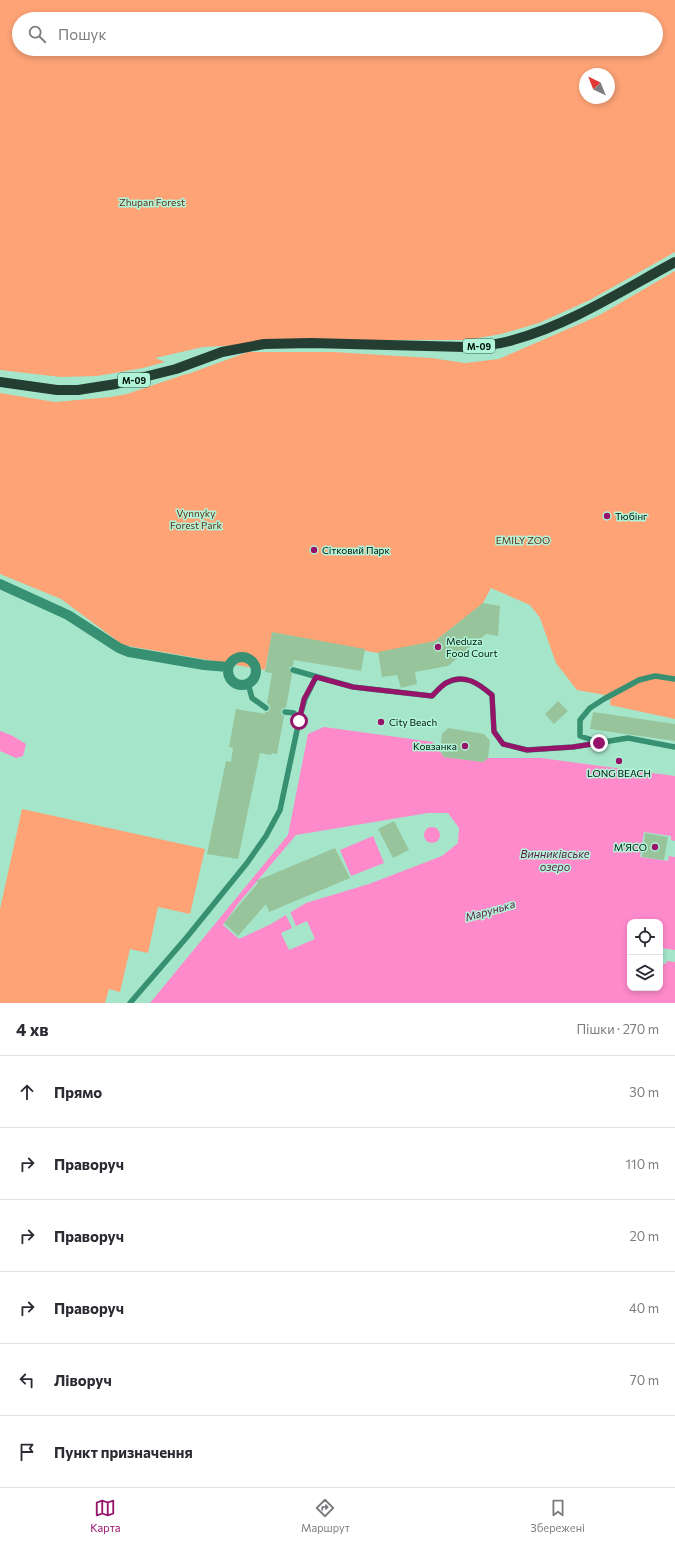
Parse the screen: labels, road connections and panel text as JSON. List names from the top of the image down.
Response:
{
  "streets": {
    "main road": ["М-09"]
  },
  "water": ["Винниківське озеро", "Марунька"],
  "parks": ["Zhupan Forest", "Vynnyky Forest Park", "EMILY ZOO"],
  "places": [
    "Тюбінг",
    "Сітковий Парк",
    "Meduza Food Court",
    "City Beach",
    "Ковзанка",
    "LONG BEACH",
    "М’ЯСО"
  ],
  "north": "top left",
  "page": {
    "search": "Пошук",
    "heading": ["4 хв", "Пішки · 270 m"],
    "list": [
      ["Прямо", "30 m"],
      ["Праворуч", "110 m"],
      ["Праворуч", "20 m"],
      ["Праворуч", "40 m"],
      ["Ліворуч", "70 m"],
      "Пункт призначення"
    ],
    "nav": ["Карта", "Маршрут", "Збережені"]
  }
}
